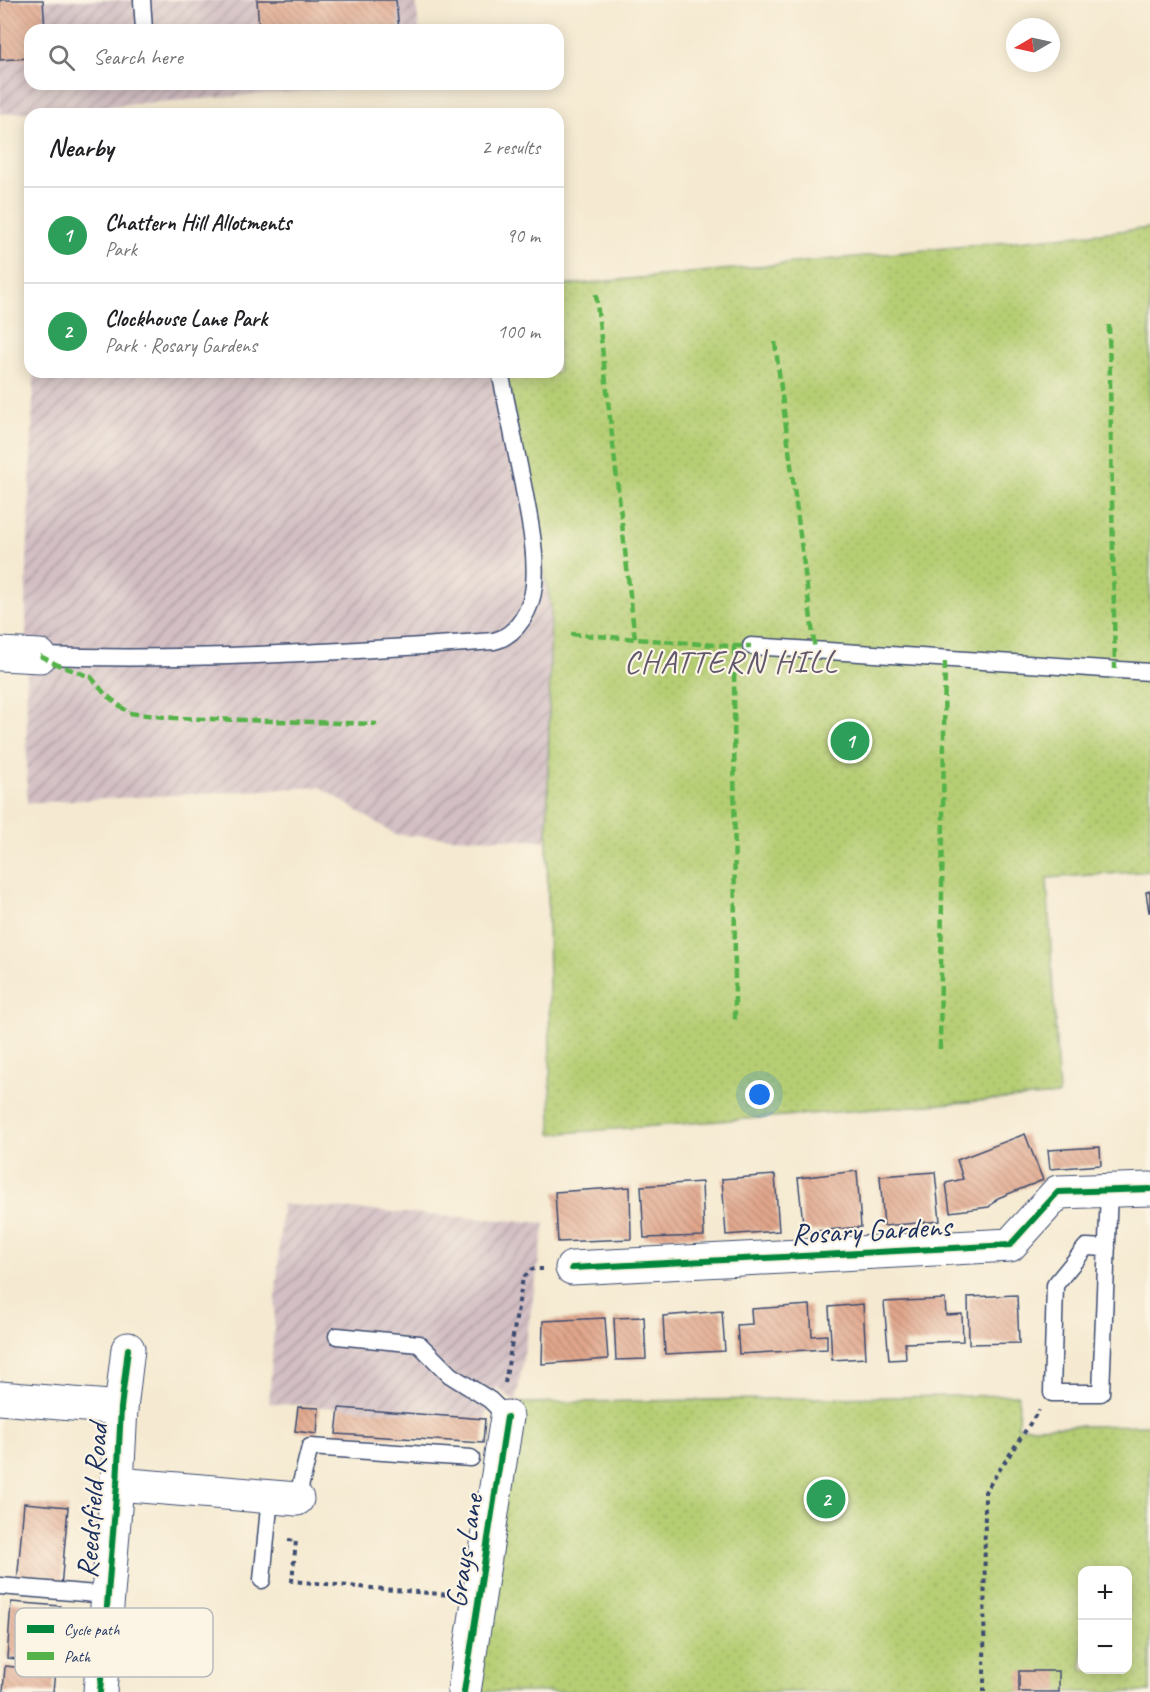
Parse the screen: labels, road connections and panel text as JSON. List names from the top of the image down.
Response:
{
  "streets": {
    "street": ["Rosary Gardens", "Reedsfield Road", "Grays Lane"]
  },
  "districts": ["CHATTERN HILL"],
  "legend": ["Cycle path", "Path"],
  "north": "left",
  "page": {
    "search": "Search here",
    "heading": ["Nearby", "2 results"],
    "list": [
      {
        "mark": "1",
        "name": "Chattern Hill Allotments",
        "note": "Park",
        "value": "90 m"
      },
      {
        "mark": "2",
        "name": "Clockhouse Lane Park",
        "note": "Park · Rosary Gardens",
        "value": "100 m"
      }
    ],
    "pins": ["1", "2"],
    "map_buttons": ["+", "−"]
  }
}
